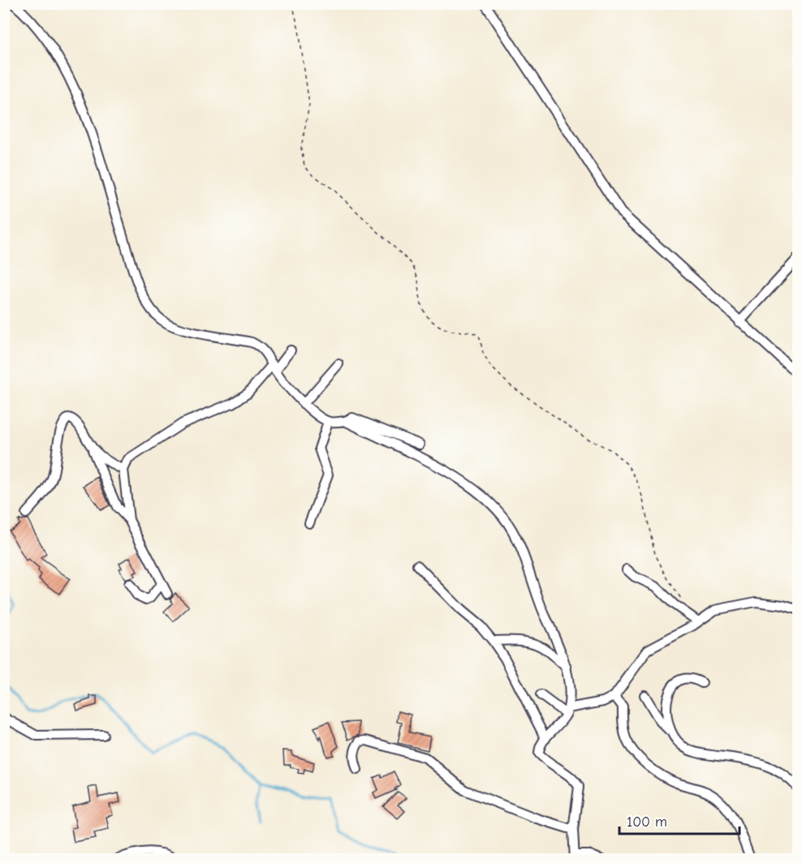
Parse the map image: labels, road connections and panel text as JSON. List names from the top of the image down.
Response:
{
  "scale_bar": "100 m"
}
